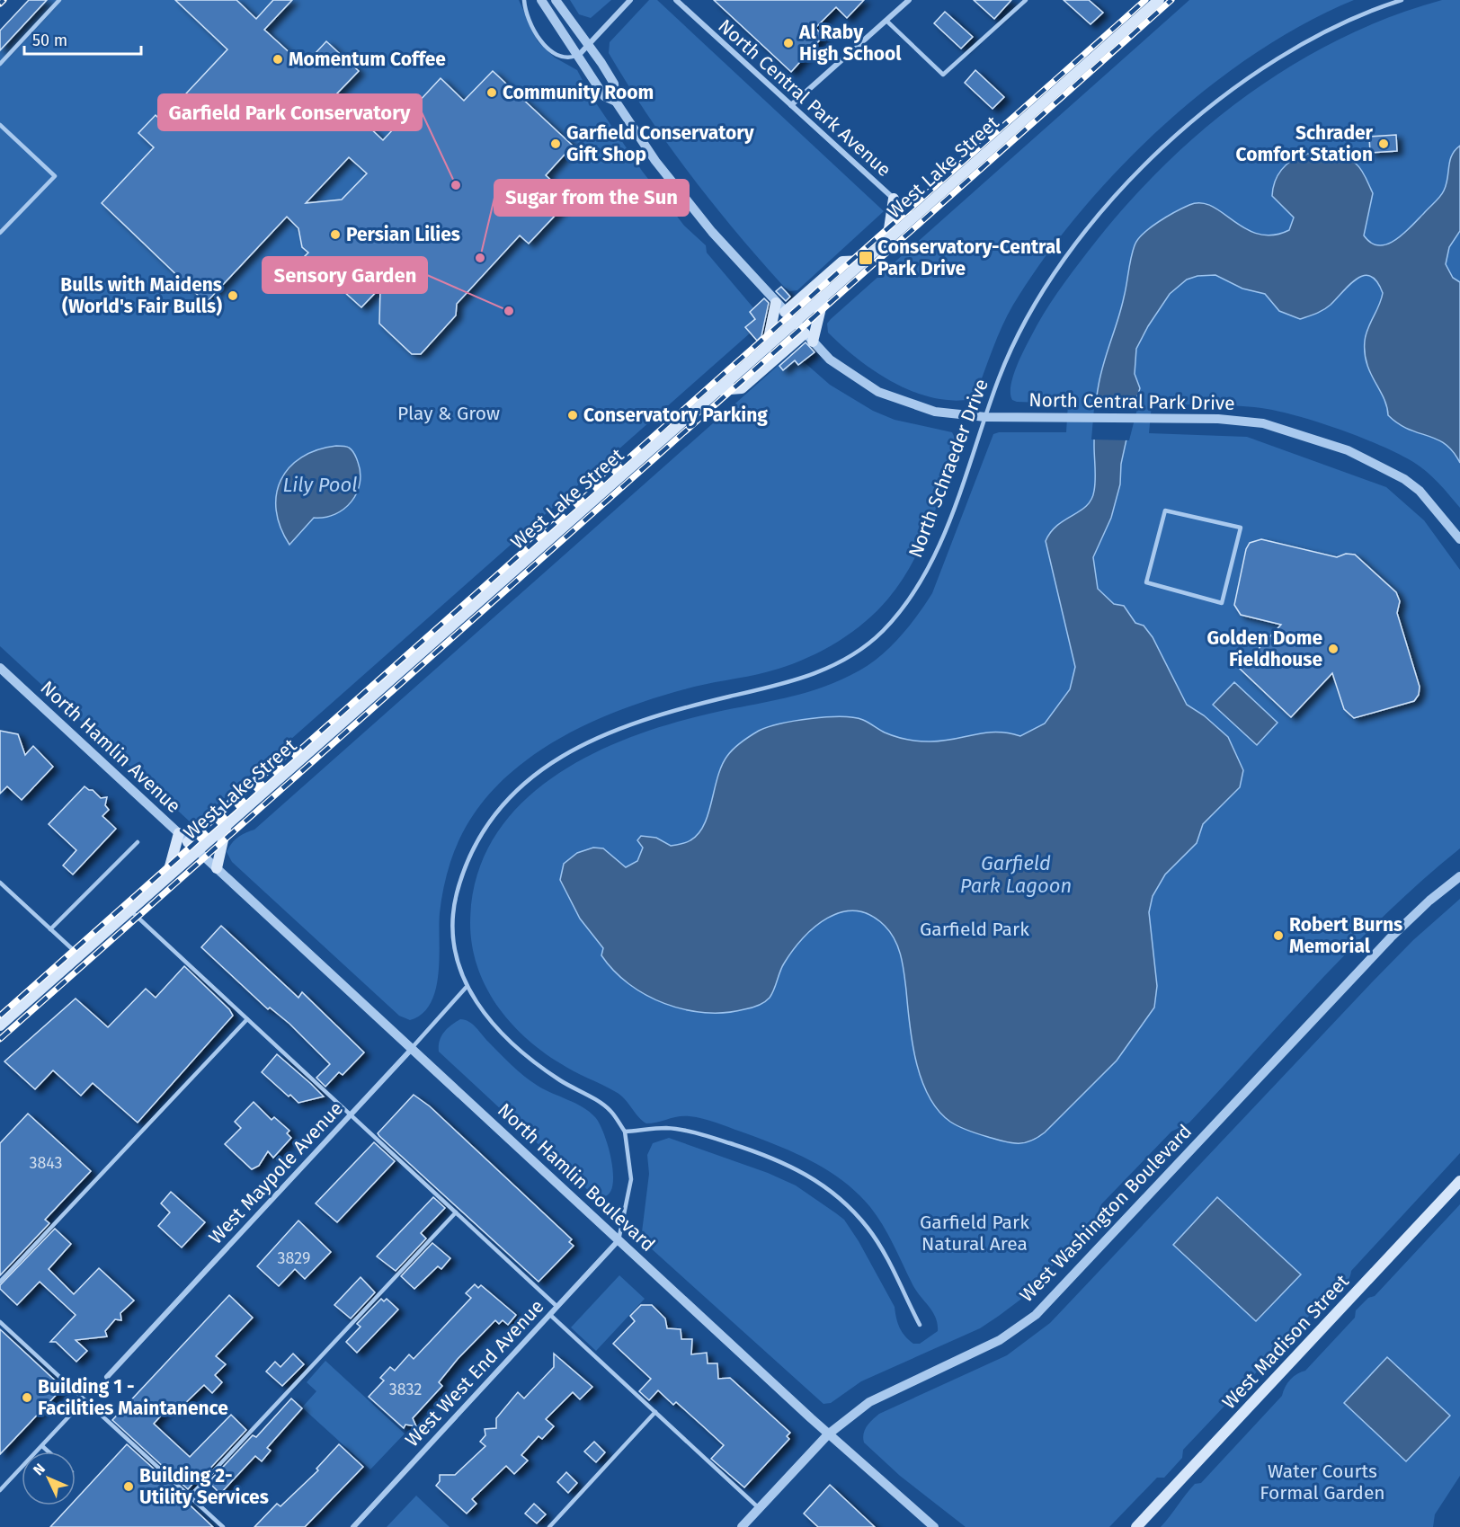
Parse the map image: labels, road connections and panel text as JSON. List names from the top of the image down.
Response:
{
  "streets": {
    "main road": ["West Lake Street", "West Madison Street"],
    "street": [
      "North Central Park Avenue",
      "North Central Park Drive",
      "North Hamlin Avenue",
      "West Maypole Avenue",
      "North Hamlin Boulevard",
      "West Washington Boulevard",
      "West West End Avenue"
    ],
    "lane": ["North Schraeder Drive"]
  },
  "crossings": [
    ["North Central Park Avenue", "West Lake Street"],
    ["West Lake Street", "North Central Park Drive"],
    ["West Lake Street", "North Hamlin Avenue"],
    ["West Lake Street", "North Hamlin Boulevard"],
    ["North Central Park Drive", "North Schraeder Drive"],
    ["North Schraeder Drive", "West Maypole Avenue"],
    ["North Hamlin Avenue", "North Hamlin Boulevard"],
    ["West Maypole Avenue", "North Hamlin Boulevard"],
    ["North Hamlin Boulevard", "West Washington Boulevard"],
    ["North Hamlin Boulevard", "West West End Avenue"]
  ],
  "water": ["Lily Pool", "Garfield Park Lagoon"],
  "parks": [
    "Play & Grow",
    "Garfield Park",
    "Garfield Park Natural Area",
    "Water Courts Formal Garden"
  ],
  "places": {
    "other": [
      "Al Raby High School",
      "Momentum Coffee",
      "Community Room",
      "Garfield Conservatory Gift Shop",
      "Schrader Comfort Station",
      "Garfield Park Conservatory",
      "Persian Lilies",
      "Sugar from the Sun",
      "Bulls with Maidens (World's Fair Bulls)",
      "Sensory Garden",
      "Conservatory Parking",
      "Golden Dome Fieldhouse",
      "Robert Burns Memorial",
      "Building 1 - Facilities Maintanence",
      "Building 2- Utility Services"
    ],
    "transit": ["Conservatory-Central Park Drive"]
  },
  "house_numbers": ["3843", "3829", "3832"],
  "scale_bar": "50 m",
  "north": "top left"
}
